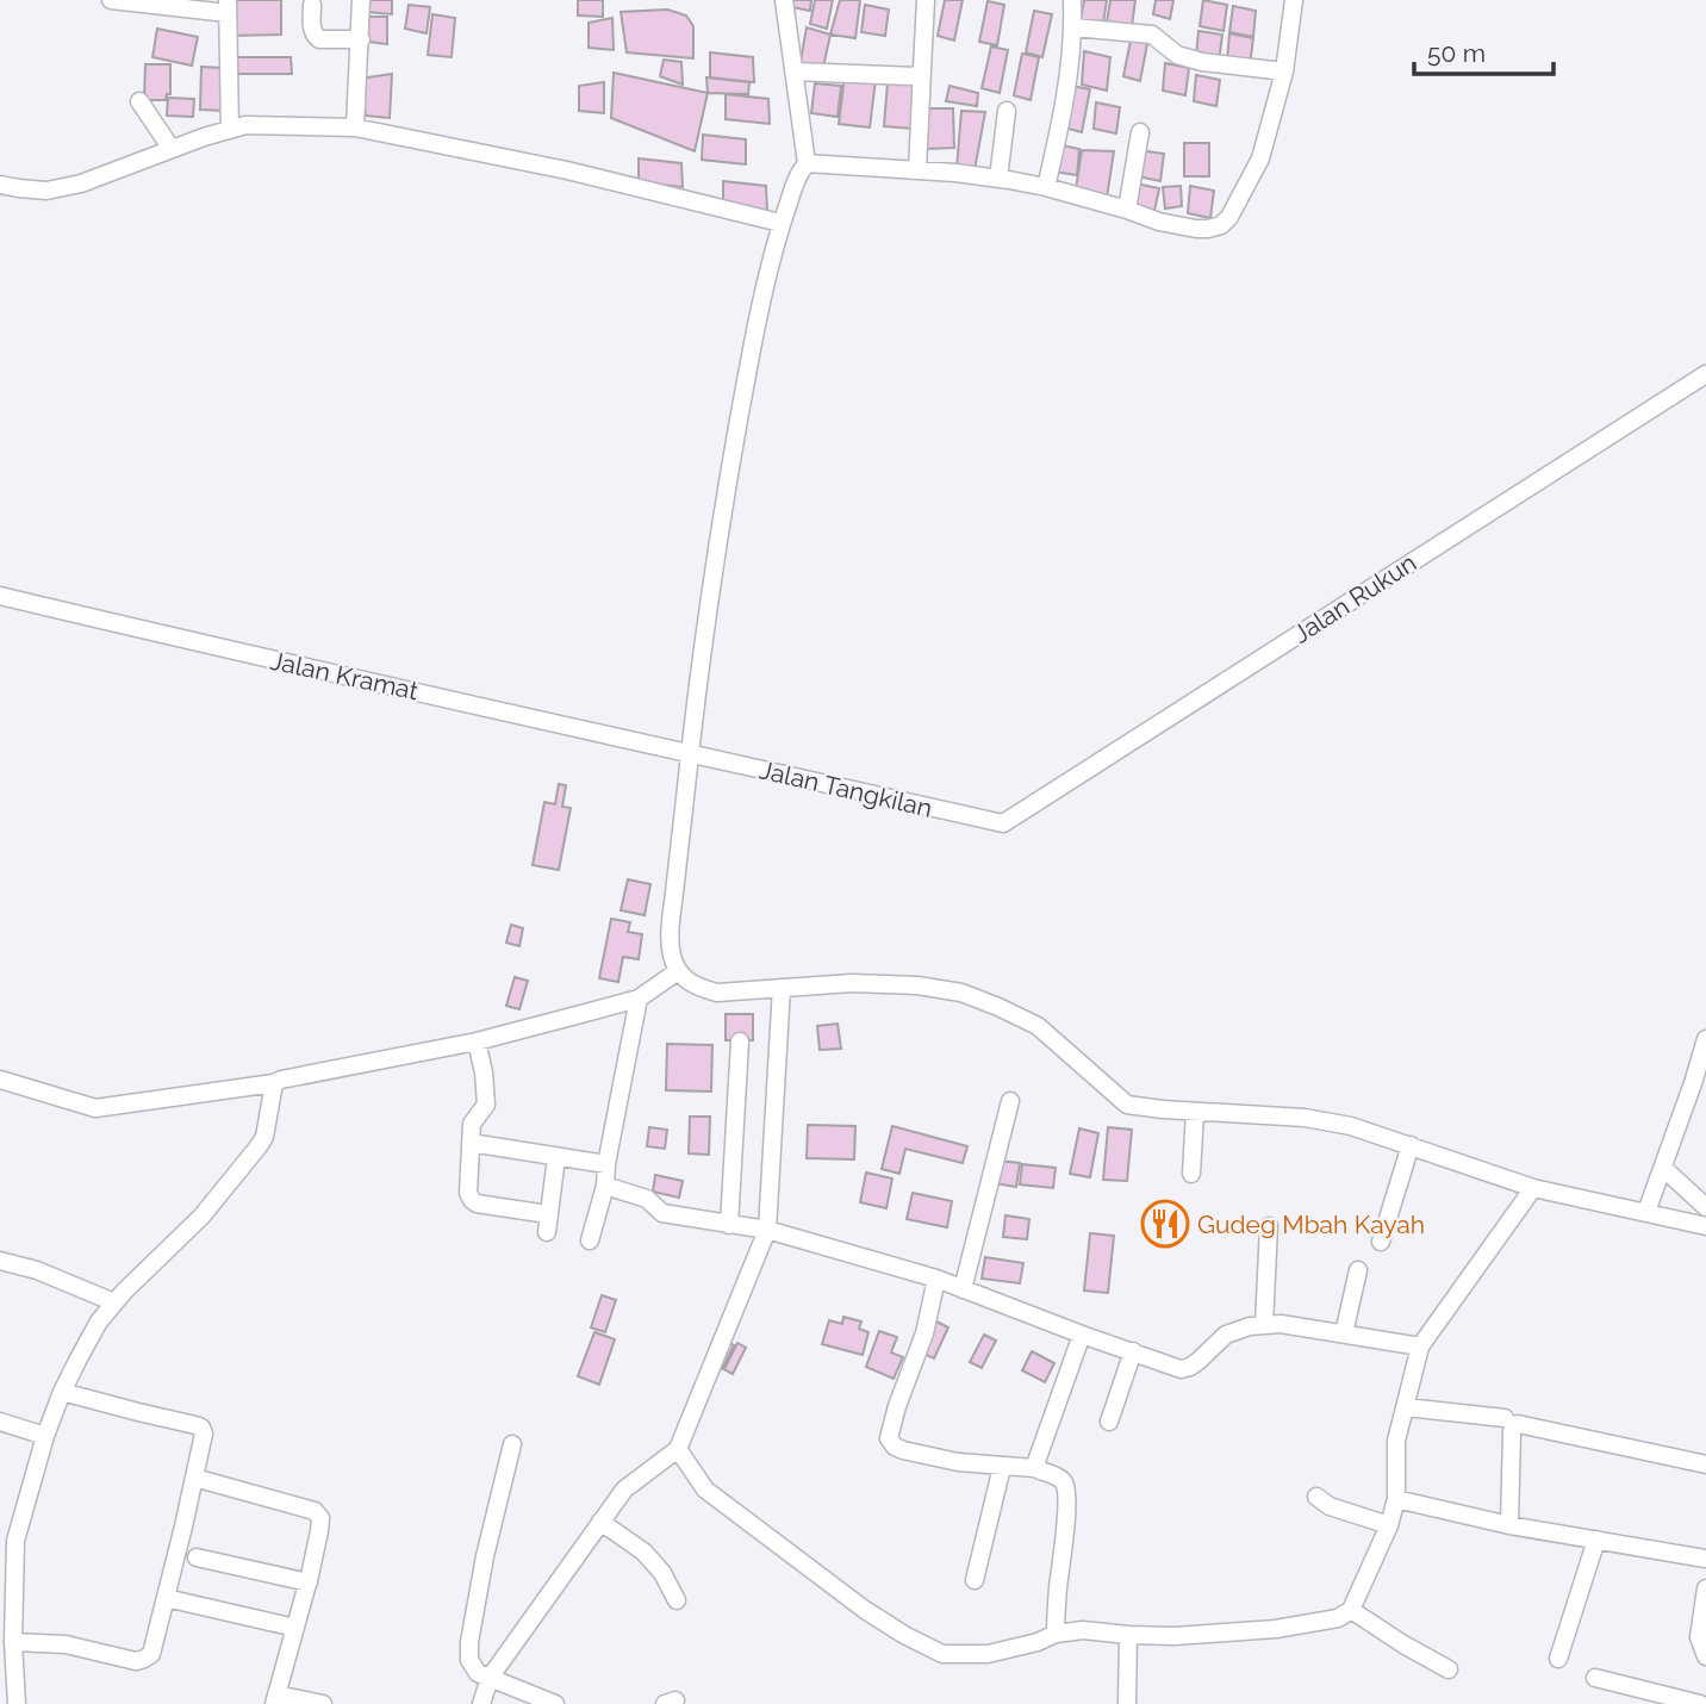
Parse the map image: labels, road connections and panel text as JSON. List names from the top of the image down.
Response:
{
  "streets": {
    "street": ["Jalan Rukun", "Jalan Kramat", "Jalan Tangkilan"]
  },
  "crossings": [
    ["Jalan Rukun", "Jalan Tangkilan"],
    ["Jalan Kramat", "Jalan Tangkilan"]
  ],
  "places": {
    "restaurant": ["Gudeg Mbah Kayah"]
  },
  "scale_bar": "50 m"
}
